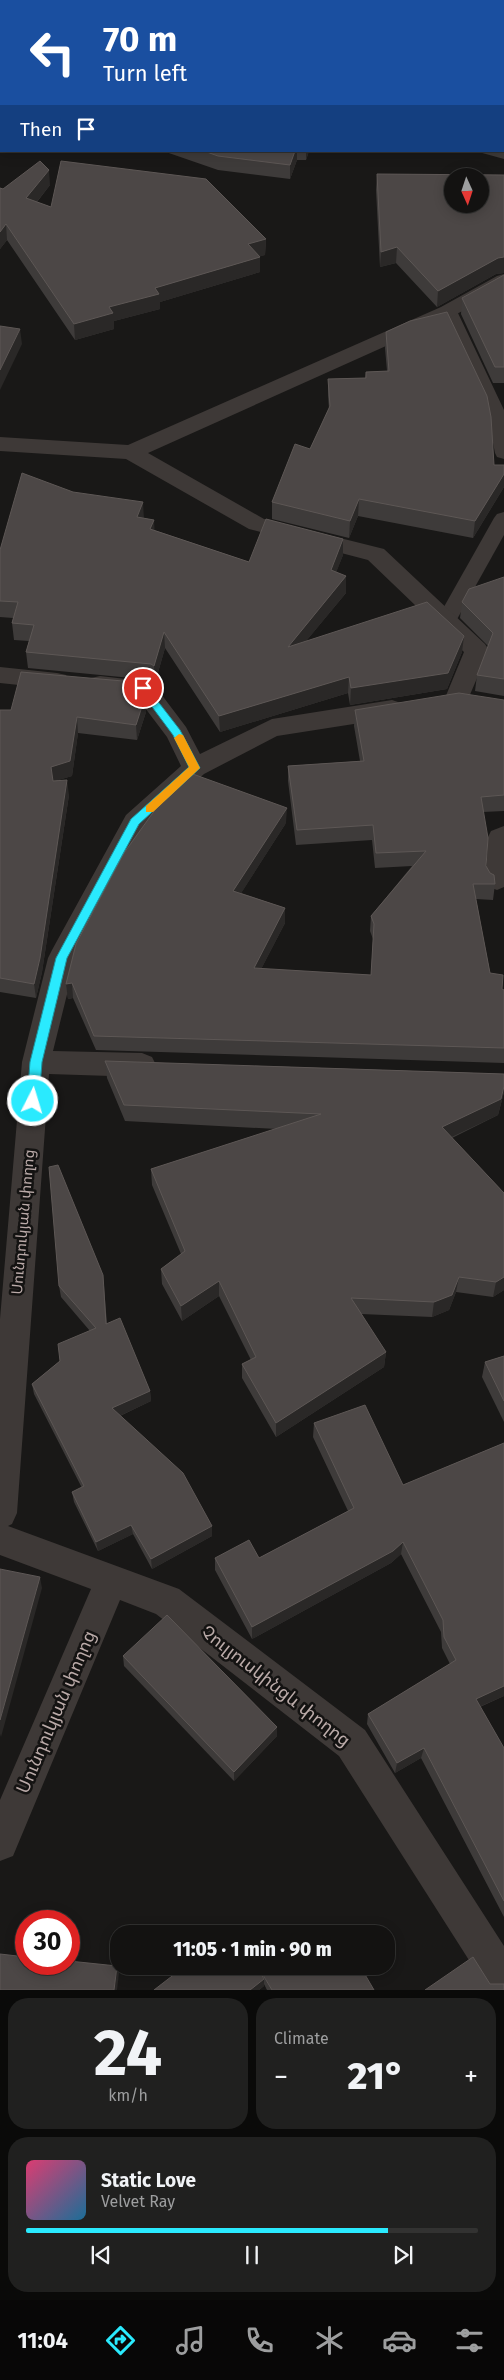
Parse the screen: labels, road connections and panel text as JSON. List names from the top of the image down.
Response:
{
  "streets": {
    "street": ["Սունդուկյան փողոց", "Չուլյուսկինցև փողոց"]
  },
  "crossings": [
    ["Սունդուկյան փողոց", "Չուլյուսկինցև փողոց"]
  ],
  "north": "bottom",
  "page": {
    "turn": ["70 m", "Turn left"],
    "then": "Then",
    "limit": "30",
    "trip": "11:05 · 1 min · 90 m",
    "tile": [
      ["24", "km/h"],
      "Climate"
    ],
    "heat": ["−", "21°", "+"],
    "song": ["Static Love", "Velvet Ray"],
    "tabs": "11:04"
  }
}
